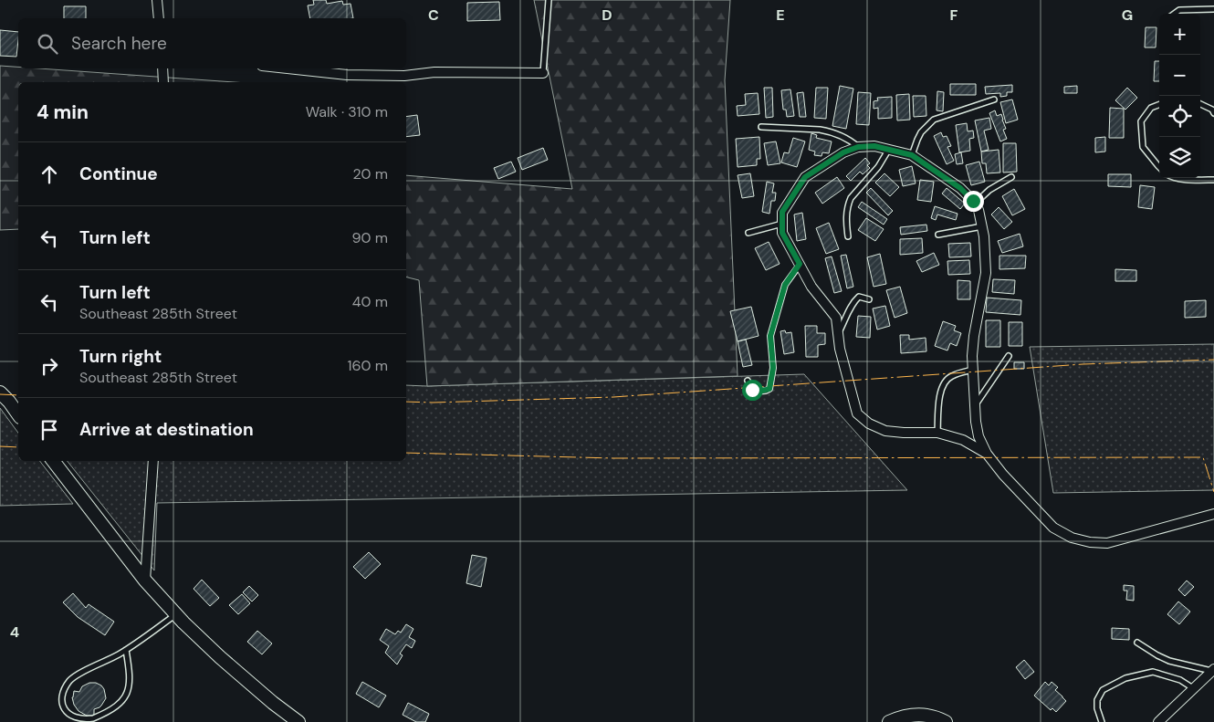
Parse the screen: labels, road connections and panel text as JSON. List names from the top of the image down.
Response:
{
  "page": {
    "map_buttons": ["+", "−"],
    "search": "Search here",
    "heading": ["4 min", "Walk · 310 m"],
    "list": [
      ["Continue", "20 m"],
      ["Turn left", "90 m"],
      ["Turn left", "Southeast 285th Street", "40 m"],
      ["Turn right", "Southeast 285th Street", "160 m"],
      "Arrive at destination"
    ]
  },
  "grid": {
    "columns": [
      "C",
      "D",
      "E",
      "F",
      "G"
    ],
    "rows": ["4"]
  }
}
